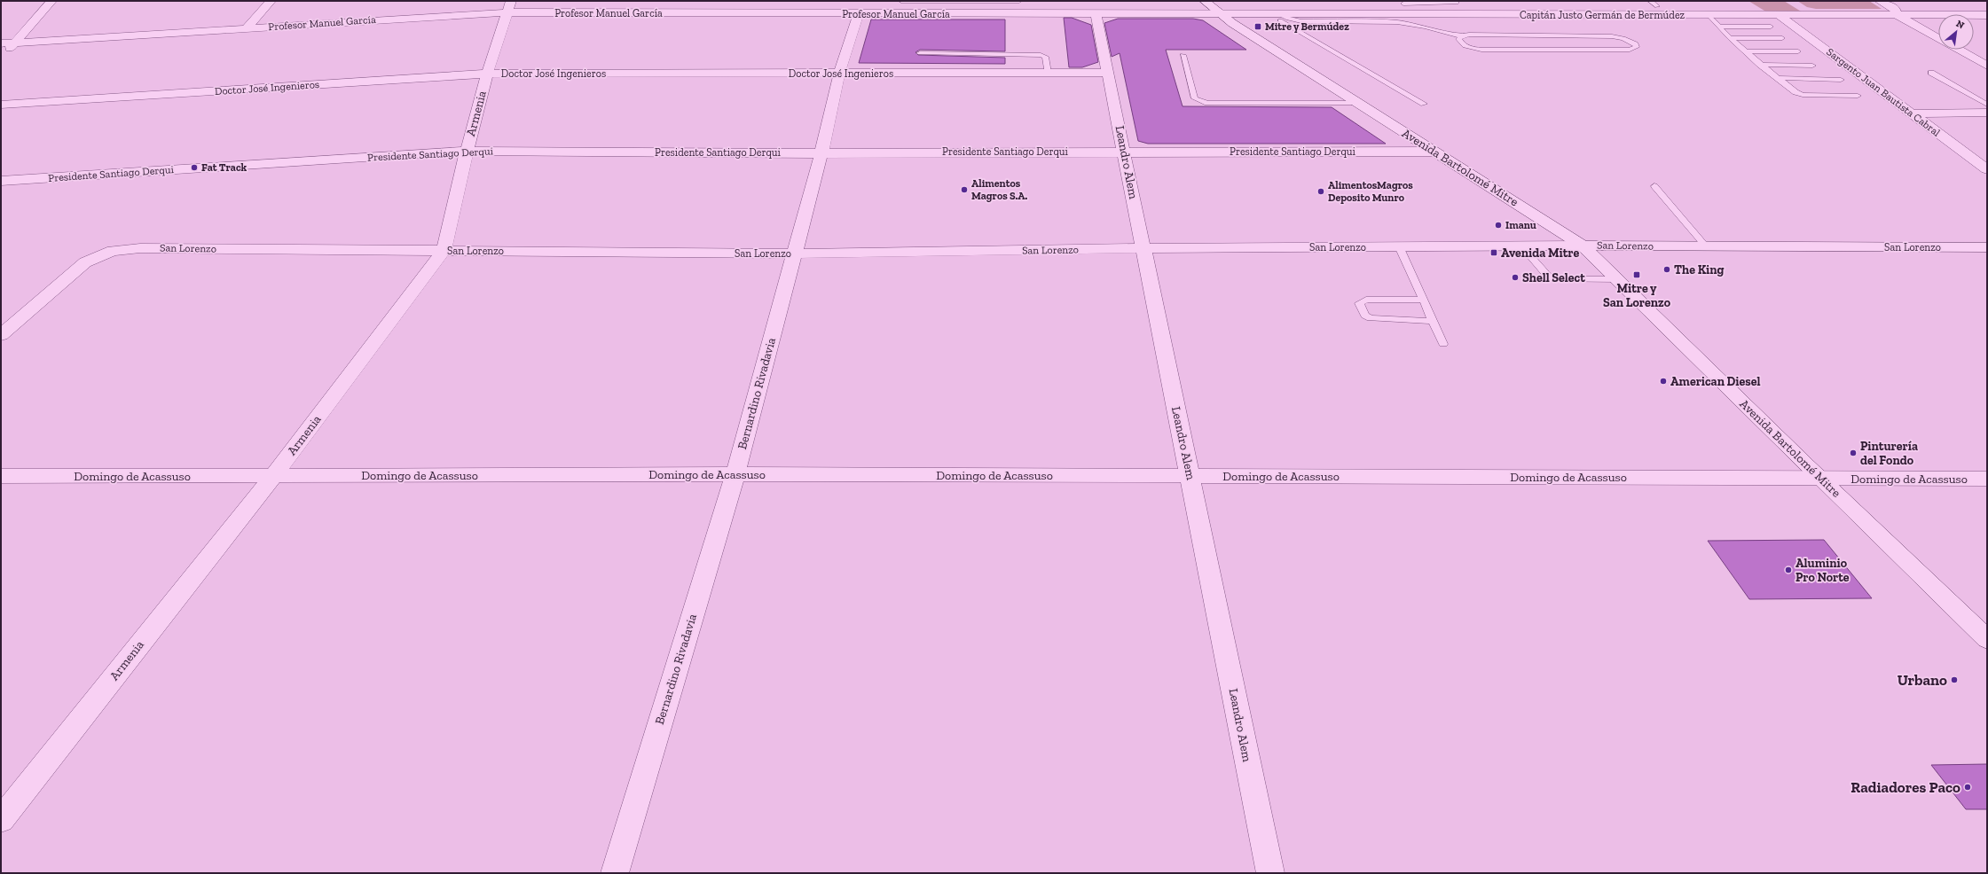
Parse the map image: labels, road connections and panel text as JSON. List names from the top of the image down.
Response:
{
  "streets": {
    "street": [
      "Profesor Manuel García",
      "Capitán Justo Germán de Bermúdez",
      "Doctor José Ingenieros",
      "Sargento Juan Bautista Cabral",
      "Armenia",
      "Presidente Santiago Derqui",
      "Leandro Alem",
      "Avenida Bartolomé Mitre",
      "San Lorenzo",
      "Bernardino Rivadavia",
      "Domingo de Acassuso"
    ]
  },
  "crossings": [
    ["Profesor Manuel García", "Capitán Justo Germán de Bermúdez"],
    ["Profesor Manuel García", "Armenia"],
    ["Profesor Manuel García", "Leandro Alem"],
    ["Profesor Manuel García", "Avenida Bartolomé Mitre"],
    ["Profesor Manuel García", "Bernardino Rivadavia"],
    ["Capitán Justo Germán de Bermúdez", "Sargento Juan Bautista Cabral"],
    ["Capitán Justo Germán de Bermúdez", "Avenida Bartolomé Mitre"],
    ["Doctor José Ingenieros", "Armenia"],
    ["Doctor José Ingenieros", "Leandro Alem"],
    ["Doctor José Ingenieros", "Bernardino Rivadavia"],
    ["Armenia", "Presidente Santiago Derqui"],
    ["Armenia", "San Lorenzo"],
    ["Armenia", "Domingo de Acassuso"],
    ["Presidente Santiago Derqui", "Leandro Alem"],
    ["Presidente Santiago Derqui", "Avenida Bartolomé Mitre"],
    ["Presidente Santiago Derqui", "Bernardino Rivadavia"],
    ["Leandro Alem", "San Lorenzo"],
    ["Leandro Alem", "Domingo de Acassuso"],
    ["Avenida Bartolomé Mitre", "San Lorenzo"],
    ["Avenida Bartolomé Mitre", "Domingo de Acassuso"],
    ["San Lorenzo", "Bernardino Rivadavia"],
    ["Bernardino Rivadavia", "Domingo de Acassuso"]
  ],
  "places": {
    "transit": ["Mitre y Bermúdez", "Avenida Mitre", "Mitre y San Lorenzo"],
    "other": [
      "Fat Track",
      "Alimentos Magros S.A.",
      "AlimentosMagros Deposito Munro",
      "Imanu",
      "The King",
      "Shell Select",
      "American Diesel",
      "Pinturería del Fondo",
      "Aluminio Pro Norte",
      "Urbano",
      "Radiadores Paco"
    ]
  },
  "north": "top right"
}
